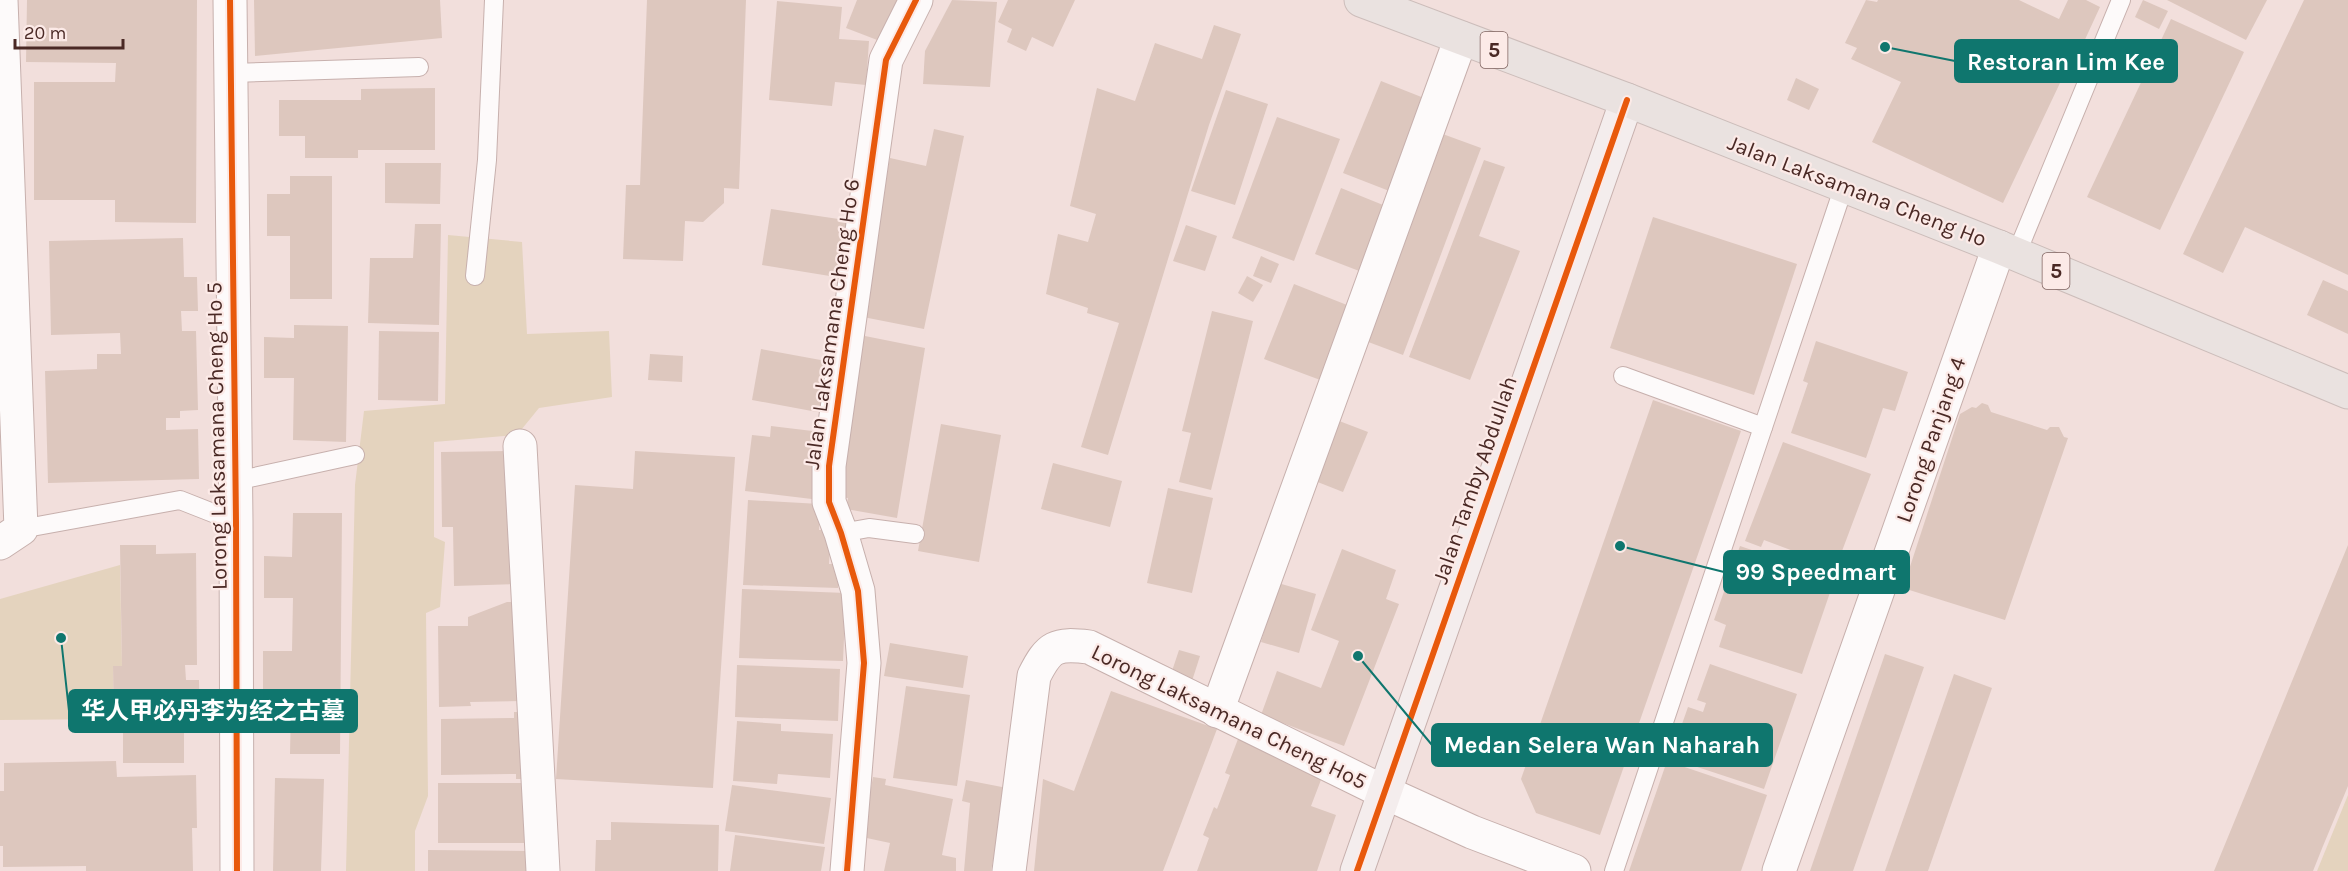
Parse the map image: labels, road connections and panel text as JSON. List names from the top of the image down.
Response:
{
  "streets": {
    "main road": ["5", "Jalan Laksamana Cheng Ho"],
    "street": [
      "Jalan Laksamana Cheng Ho 6",
      "Lorong Laksamana Cheng Ho 5",
      "Lorong Panjang 4",
      "Jalan Tamby Abdullah",
      "Lorong Laksamana Cheng Ho5"
    ]
  },
  "crossings": [
    ["Jalan Laksamana Cheng Ho", "Lorong Panjang 4"],
    ["Jalan Laksamana Cheng Ho", "Jalan Tamby Abdullah"],
    ["Jalan Tamby Abdullah", "Lorong Laksamana Cheng Ho5"]
  ],
  "places": [
    "Restoran Lim Kee",
    "99 Speedmart",
    "华人甲必丹李为经之古墓",
    "Medan Selera Wan Naharah"
  ],
  "scale_bar": "20 m"
}
